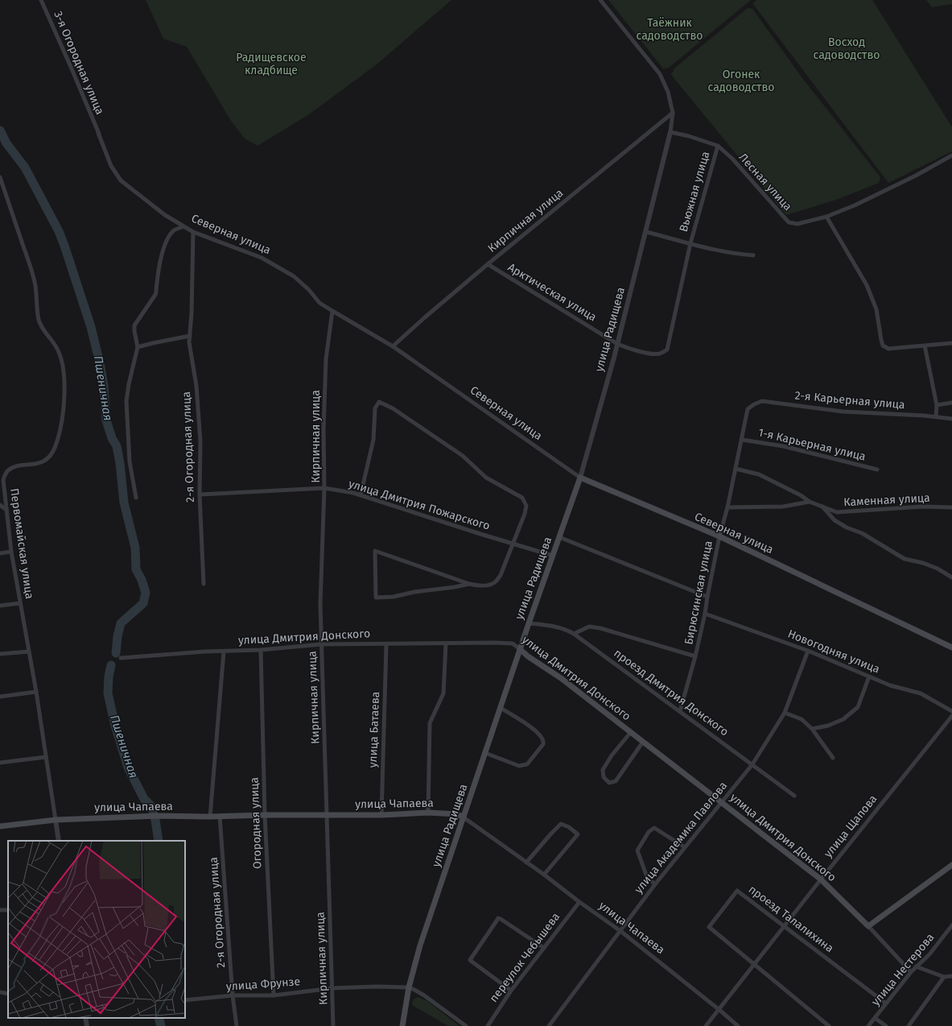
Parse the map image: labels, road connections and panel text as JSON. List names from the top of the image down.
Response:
{
  "streets": {
    "main road": [
      "Северная улица",
      "улица Радищева",
      "улица Дмитрия Донского",
      "улица Чапаева"
    ],
    "street": [
      "3-я Огородная улица",
      "Лесная улица",
      "Вьюжная улица",
      "Кирпичная улица",
      "Арктическая улица",
      "2-я Карьерная улица",
      "1-я Карьерная улица",
      "2-я Огородная улица",
      "Каменная улица",
      "улица Дмитрия Пожарского",
      "Первомайская улица",
      "Бирюсинская улица",
      "Новогодняя улица",
      "проезд Дмитрия Донского",
      "улица Батаева",
      "Огородная улица",
      "улица Щапова",
      "улица Академика Павлова",
      "проезд Талалихина",
      "переулок Чебышева",
      "улица Нестерова",
      "улица Фрунзе"
    ]
  },
  "crossings": [
    ["3-я Огородная улица", "Северная улица"],
    ["Лесная улица", "Вьюжная улица"],
    ["Лесная улица", "улица Радищева"],
    ["Вьюжная улица", "Арктическая улица"],
    ["Кирпичная улица", "Северная улица"],
    ["Кирпичная улица", "Арктическая улица"],
    ["Кирпичная улица", "улица Дмитрия Пожарского"],
    ["Кирпичная улица", "улица Дмитрия Донского"],
    ["Кирпичная улица", "улица Чапаева"],
    ["Кирпичная улица", "улица Фрунзе"],
    ["Северная улица", "улица Радищева"],
    ["Северная улица", "2-я Огородная улица"],
    ["Северная улица", "Бирюсинская улица"],
    ["Арктическая улица", "улица Радищева"],
    ["улица Радищева", "улица Дмитрия Пожарского"],
    ["улица Радищева", "улица Дмитрия Донского"],
    ["улица Радищева", "проезд Дмитрия Донского"],
    ["улица Радищева", "улица Чапаева"],
    ["улица Радищева", "улица Фрунзе"],
    ["2-я Карьерная улица", "Бирюсинская улица"],
    ["1-я Карьерная улица", "Бирюсинская улица"],
    ["2-я Огородная улица", "улица Дмитрия Пожарского"],
    ["2-я Огородная улица", "улица Чапаева"],
    ["2-я Огородная улица", "улица Фрунзе"],
    ["Каменная улица", "Бирюсинская улица"],
    ["Первомайская улица", "улица Чапаева"],
    ["Бирюсинская улица", "Новогодняя улица"],
    ["Бирюсинская улица", "проезд Дмитрия Донского"],
    ["улица Дмитрия Донского", "улица Батаева"],
    ["улица Дмитрия Донского", "Огородная улица"],
    ["улица Дмитрия Донского", "улица Щапова"],
    ["улица Дмитрия Донского", "улица Академика Павлова"],
    ["улица Дмитрия Донского", "улица Нестерова"],
    ["Новогодняя улица", "улица Академика Павлова"],
    ["проезд Дмитрия Донского", "улица Академика Павлова"],
    ["улица Батаева", "улица Чапаева"],
    ["улица Чапаева", "Огородная улица"],
    ["улица Чапаева", "улица Щапова"],
    ["улица Чапаева", "улица Академика Павлова"],
    ["улица Чапаева", "переулок Чебышева"],
    ["Огородная улица", "улица Фрунзе"],
    ["улица Щапова", "проезд Талалихина"],
    ["проезд Талалихина", "улица Нестерова"]
  ],
  "water": ["Пшеничная"],
  "parks": [
    "Таёжник садоводство",
    "Восход садоводство",
    "Радищевское кладбище",
    "Огонек садоводство"
  ]
}
